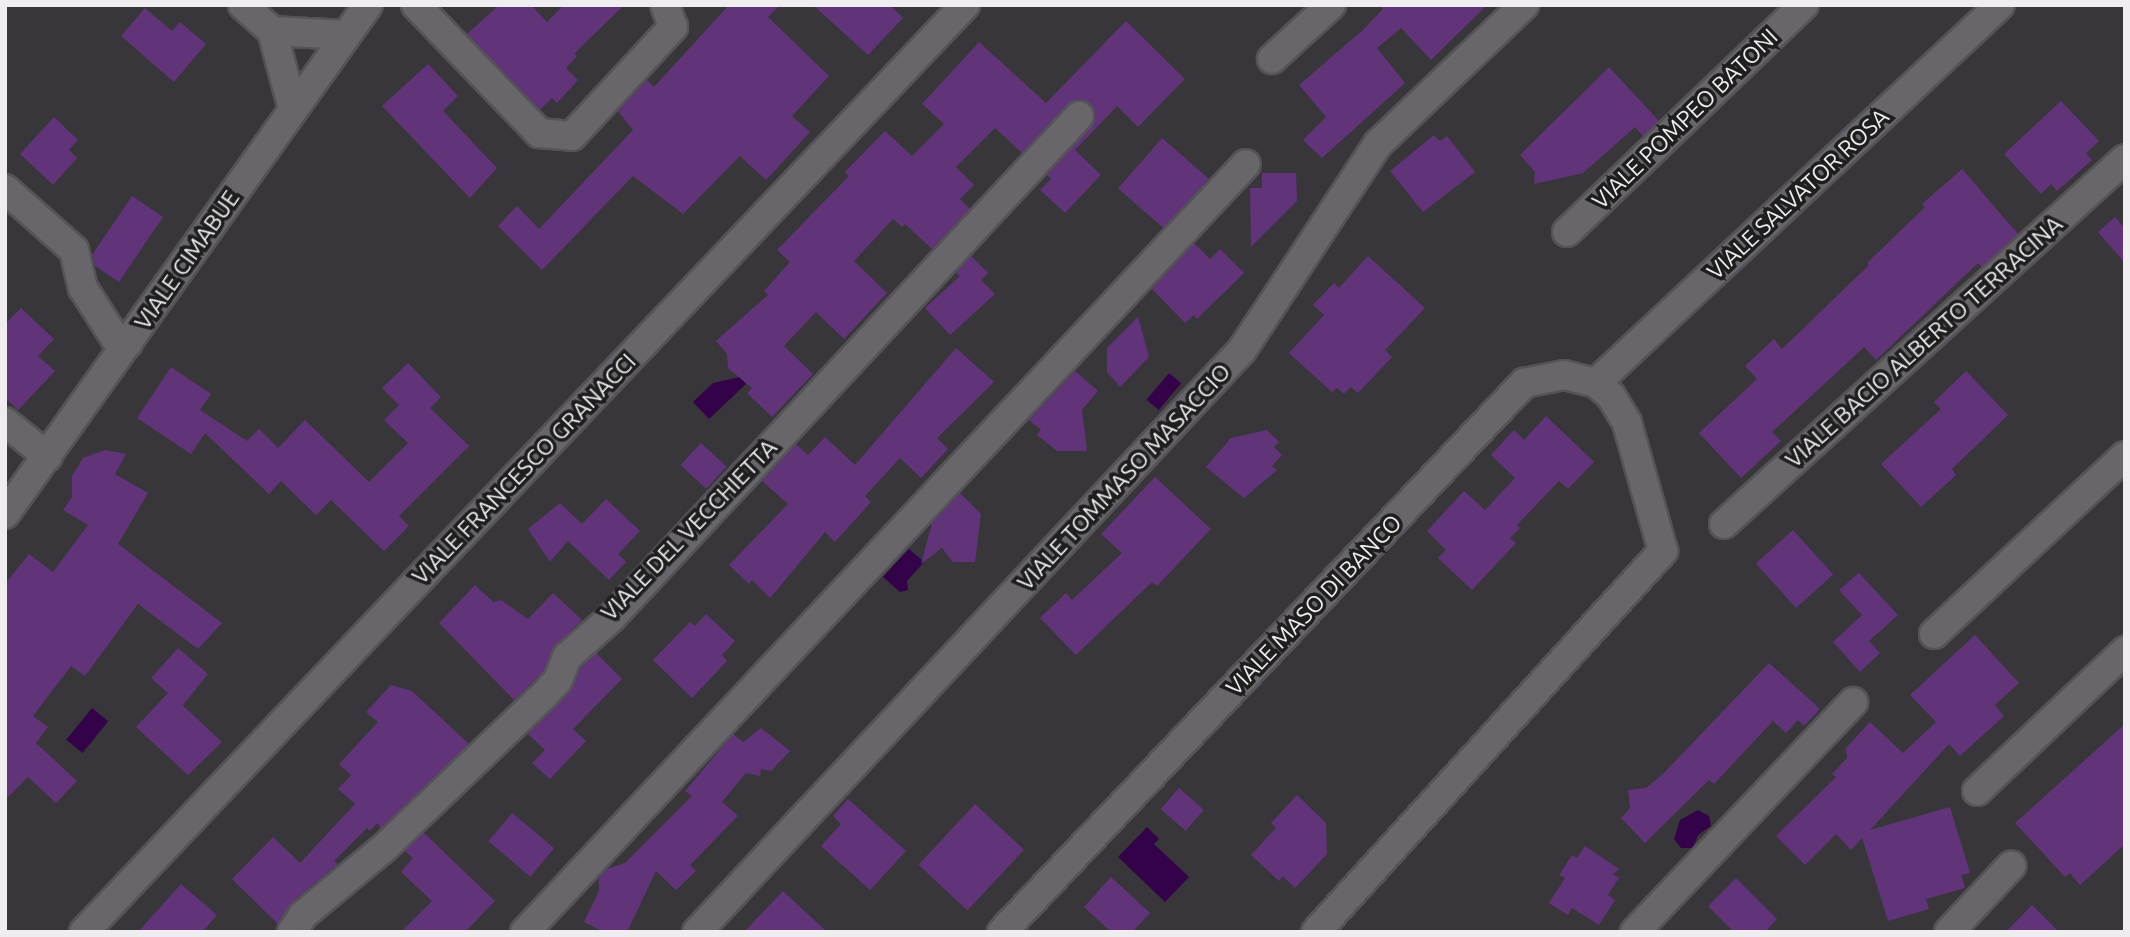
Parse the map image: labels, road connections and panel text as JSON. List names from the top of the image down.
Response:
{
  "streets": {
    "street": [
      "VIALE POMPEO BATONI",
      "VIALE SALVATOR ROSA",
      "VIALE CIMABUE",
      "VIALE BACIO ALBERTO TERRACINA",
      "VIALE FRANCESCO GRANACCI",
      "VIALE TOMMASO MASACCIO",
      "VIALE DEL VECCHIETTA",
      "VIALE MASO DI BANCO"
    ]
  },
  "crossings": [
    ["VIALE SALVATOR ROSA", "VIALE MASO DI BANCO"]
  ]
}
